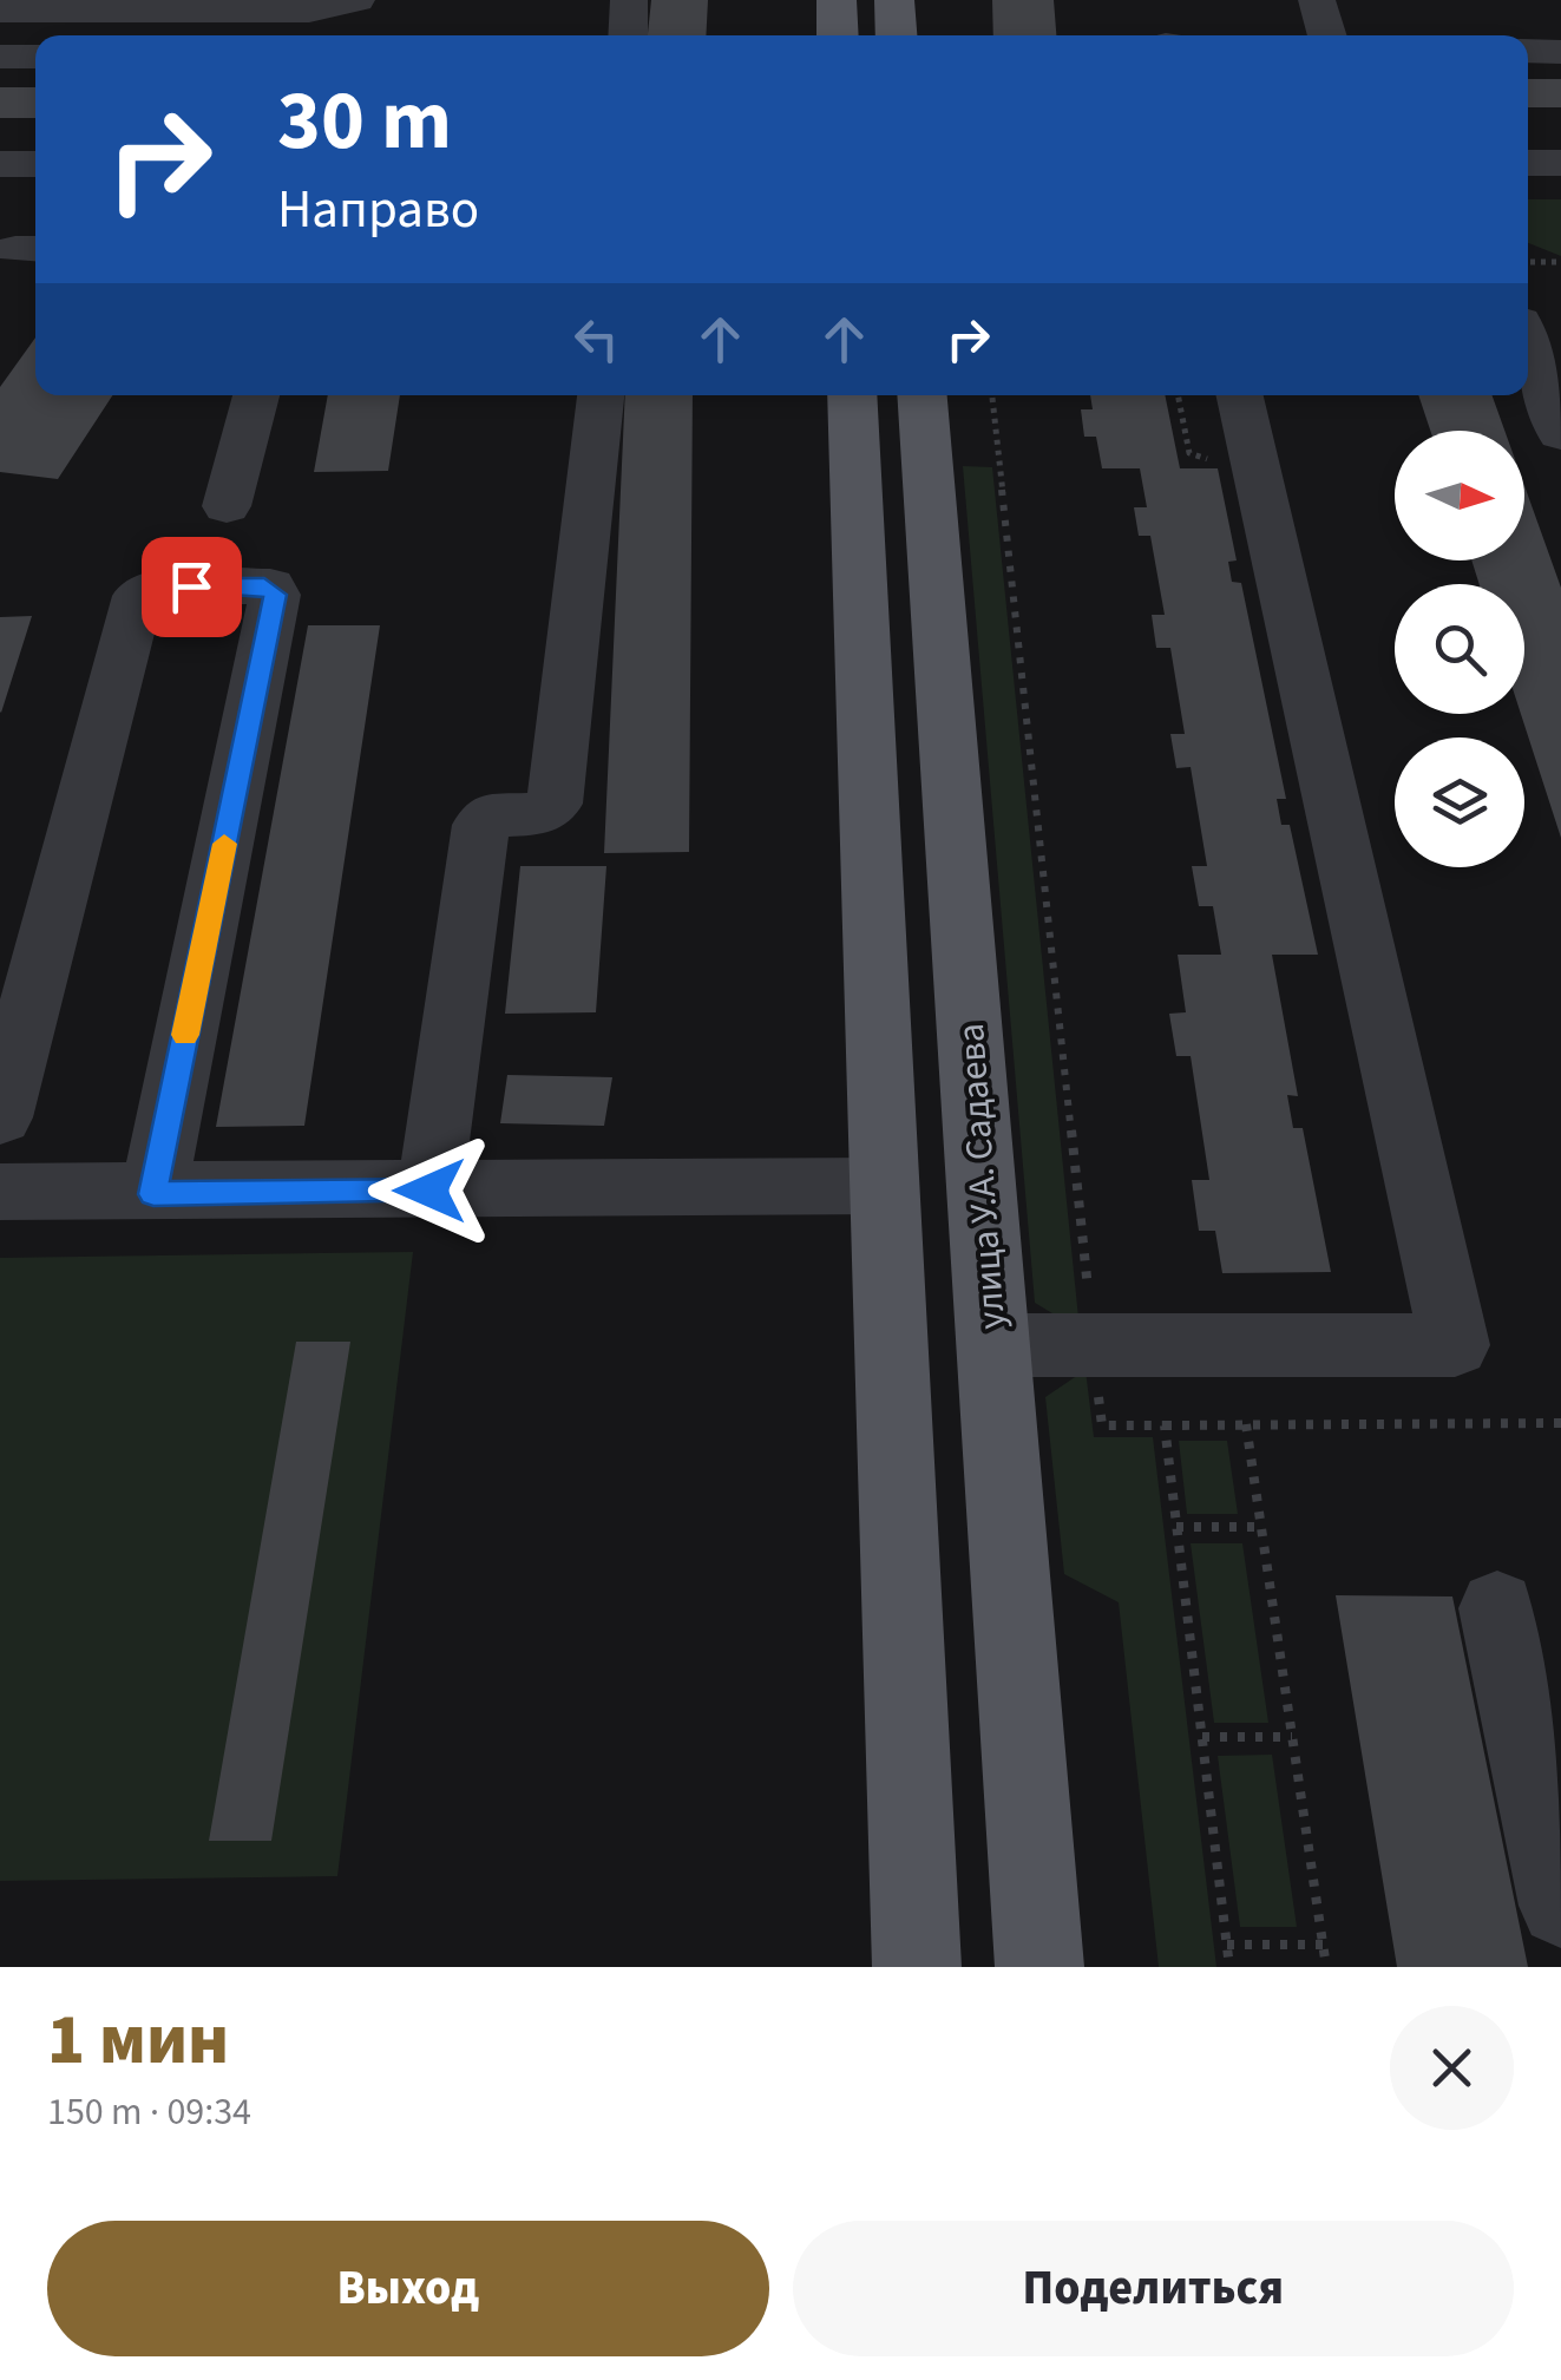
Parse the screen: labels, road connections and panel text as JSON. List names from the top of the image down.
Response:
{
  "streets": {
    "main road": ["улица У.А. Садаева"]
  },
  "north": "right",
  "page": {
    "turn": ["30 m", "Направо"],
    "heading": ["1 мин", "150 m · 09:34"],
    "buttons": ["Выход", "Поделиться"]
  }
}
